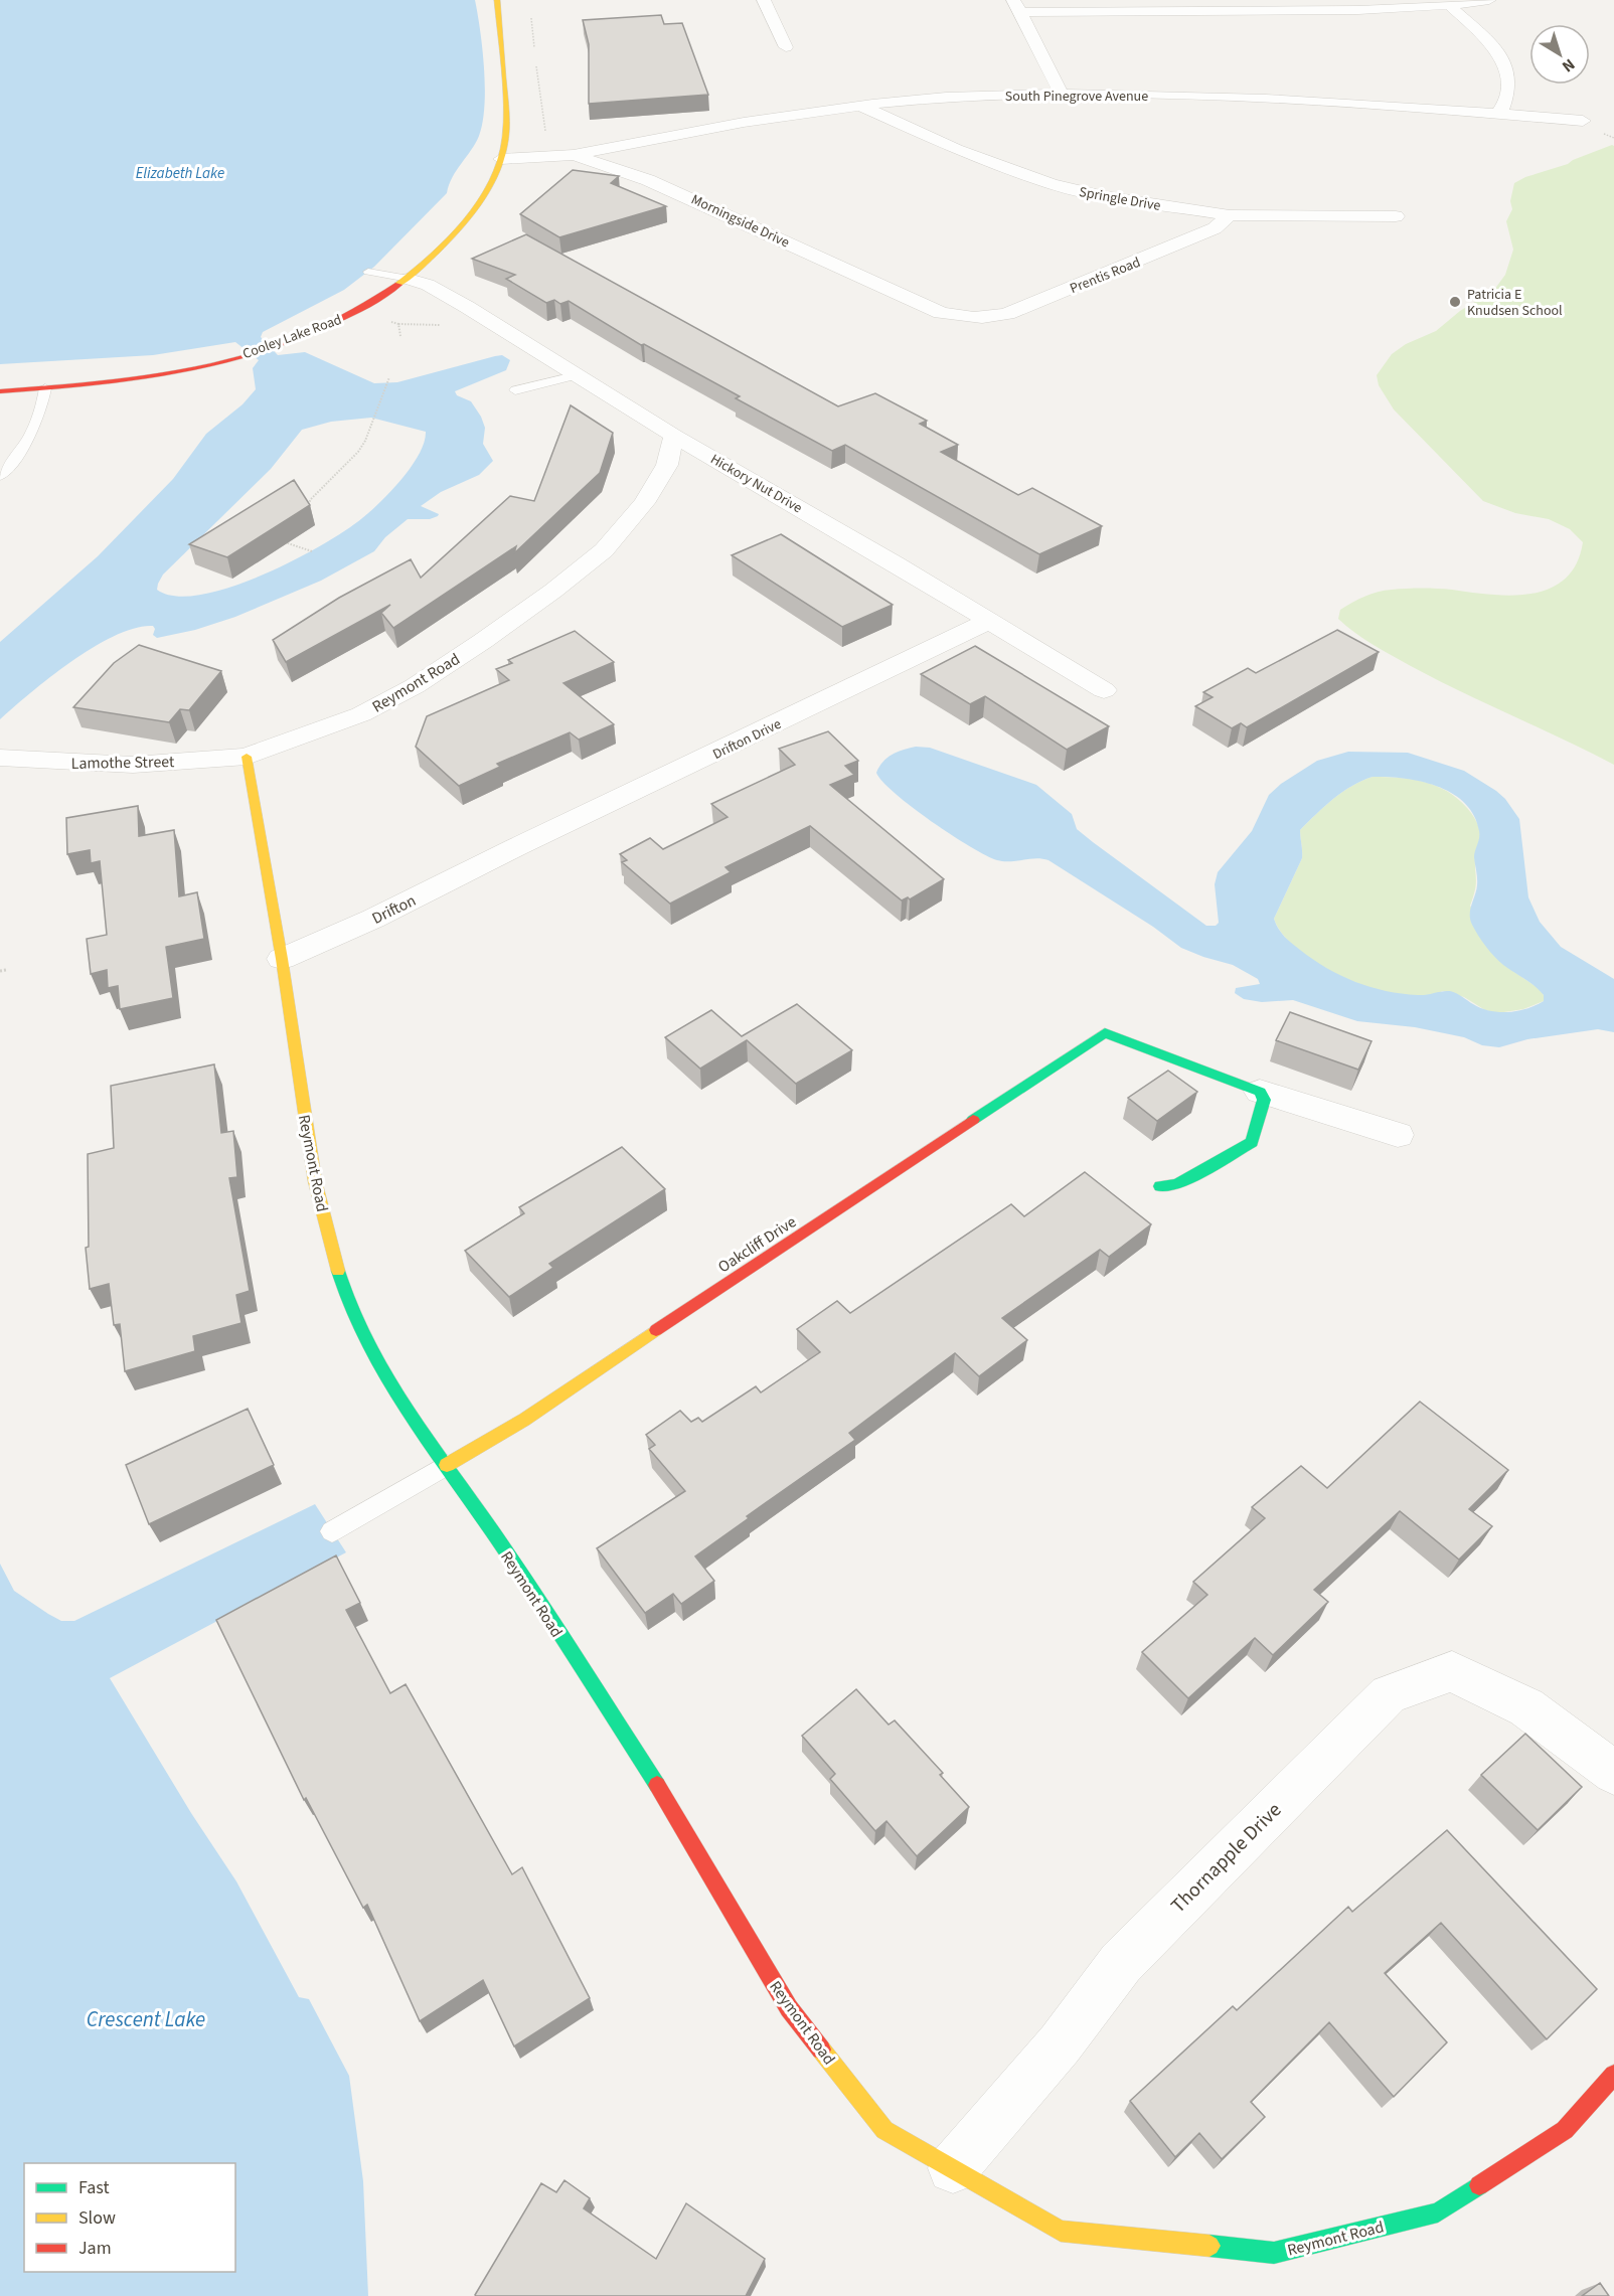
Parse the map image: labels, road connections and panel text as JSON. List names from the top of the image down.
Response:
{
  "streets": {
    "street": [
      "South Pinegrove Avenue",
      "Springle Drive",
      "Morningside Drive",
      "Prentis Road",
      "Cooley Lake Road",
      "Hickory Nut Drive",
      "Reymont Road",
      "Drifton Drive",
      "Lamothe Street",
      "Drifton",
      "Oakcliff Drive",
      "Thornapple Drive"
    ]
  },
  "crossings": [
    ["South Pinegrove Avenue", "Springle Drive"],
    ["South Pinegrove Avenue", "Morningside Drive"],
    ["Springle Drive", "Prentis Road"],
    ["Morningside Drive", "Prentis Road"],
    ["Morningside Drive", "Cooley Lake Road"],
    ["Cooley Lake Road", "Hickory Nut Drive"],
    ["Hickory Nut Drive", "Reymont Road"],
    ["Hickory Nut Drive", "Drifton Drive"],
    ["Reymont Road", "Lamothe Street"],
    ["Reymont Road", "Drifton"],
    ["Reymont Road", "Oakcliff Drive"],
    ["Reymont Road", "Thornapple Drive"],
    ["Drifton Drive", "Drifton"]
  ],
  "water": ["Elizabeth Lake", "Crescent Lake"],
  "places": ["Patricia E Knudsen School"],
  "legend": ["Fast", "Slow", "Jam"],
  "north": "bottom right"
}
